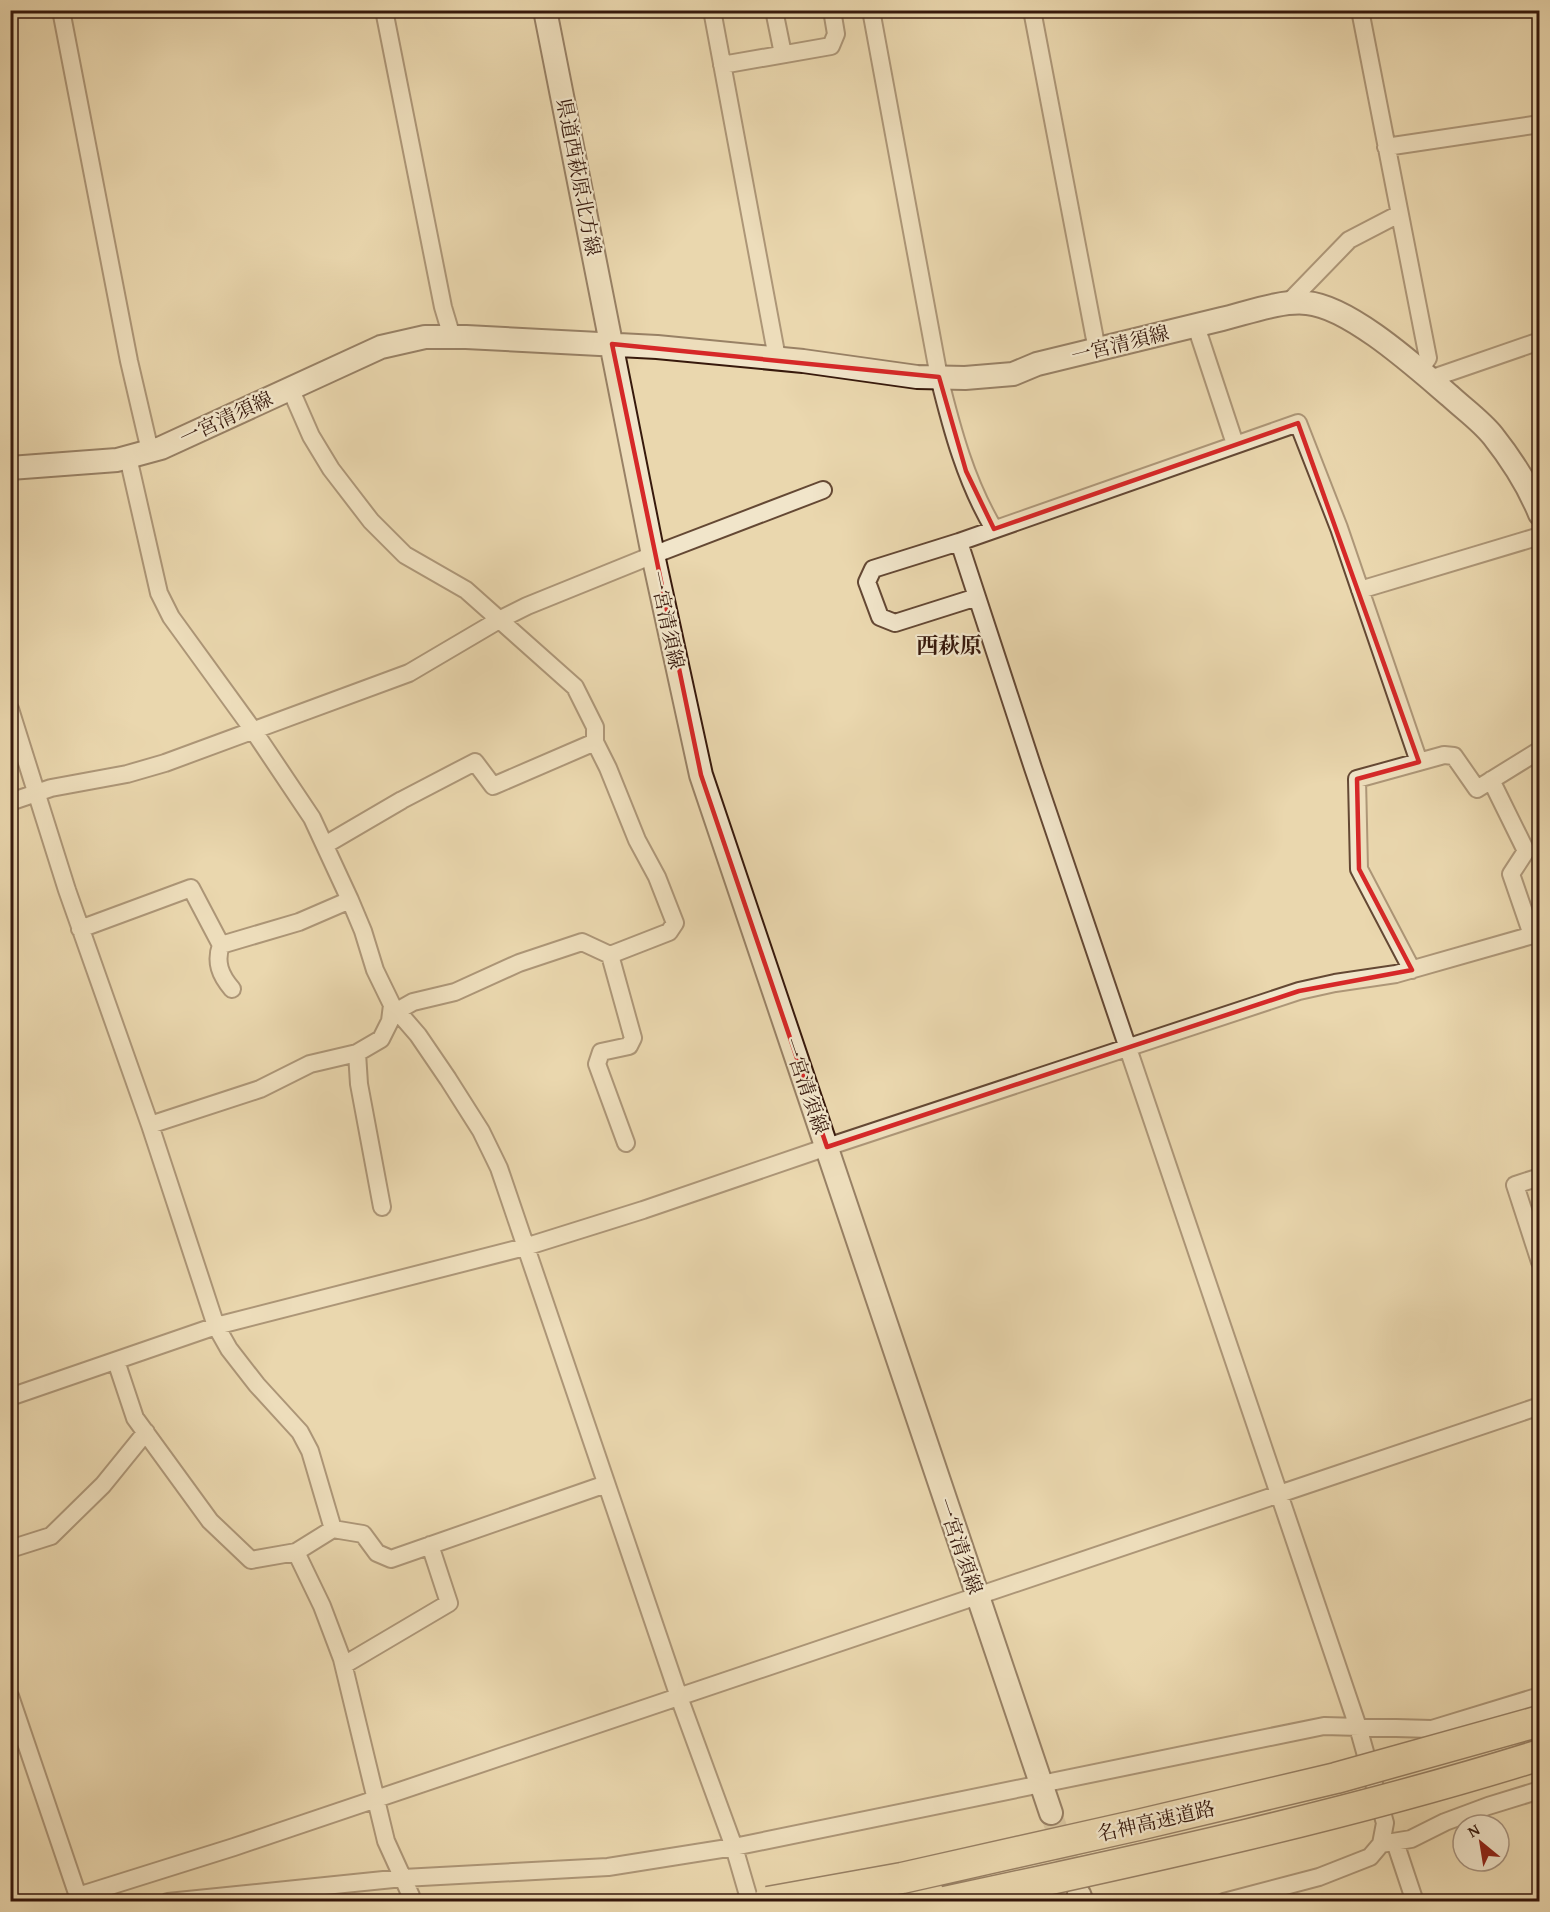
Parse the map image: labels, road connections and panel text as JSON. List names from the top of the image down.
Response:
{
  "streets": {
    "highway": ["名神高速道路"],
    "main road": ["県道西萩原北方線", "一宮清須線"]
  },
  "crossings": [
    ["県道西萩原北方線", "一宮清須線"]
  ],
  "districts": ["西萩原"],
  "north": "top left"
}
